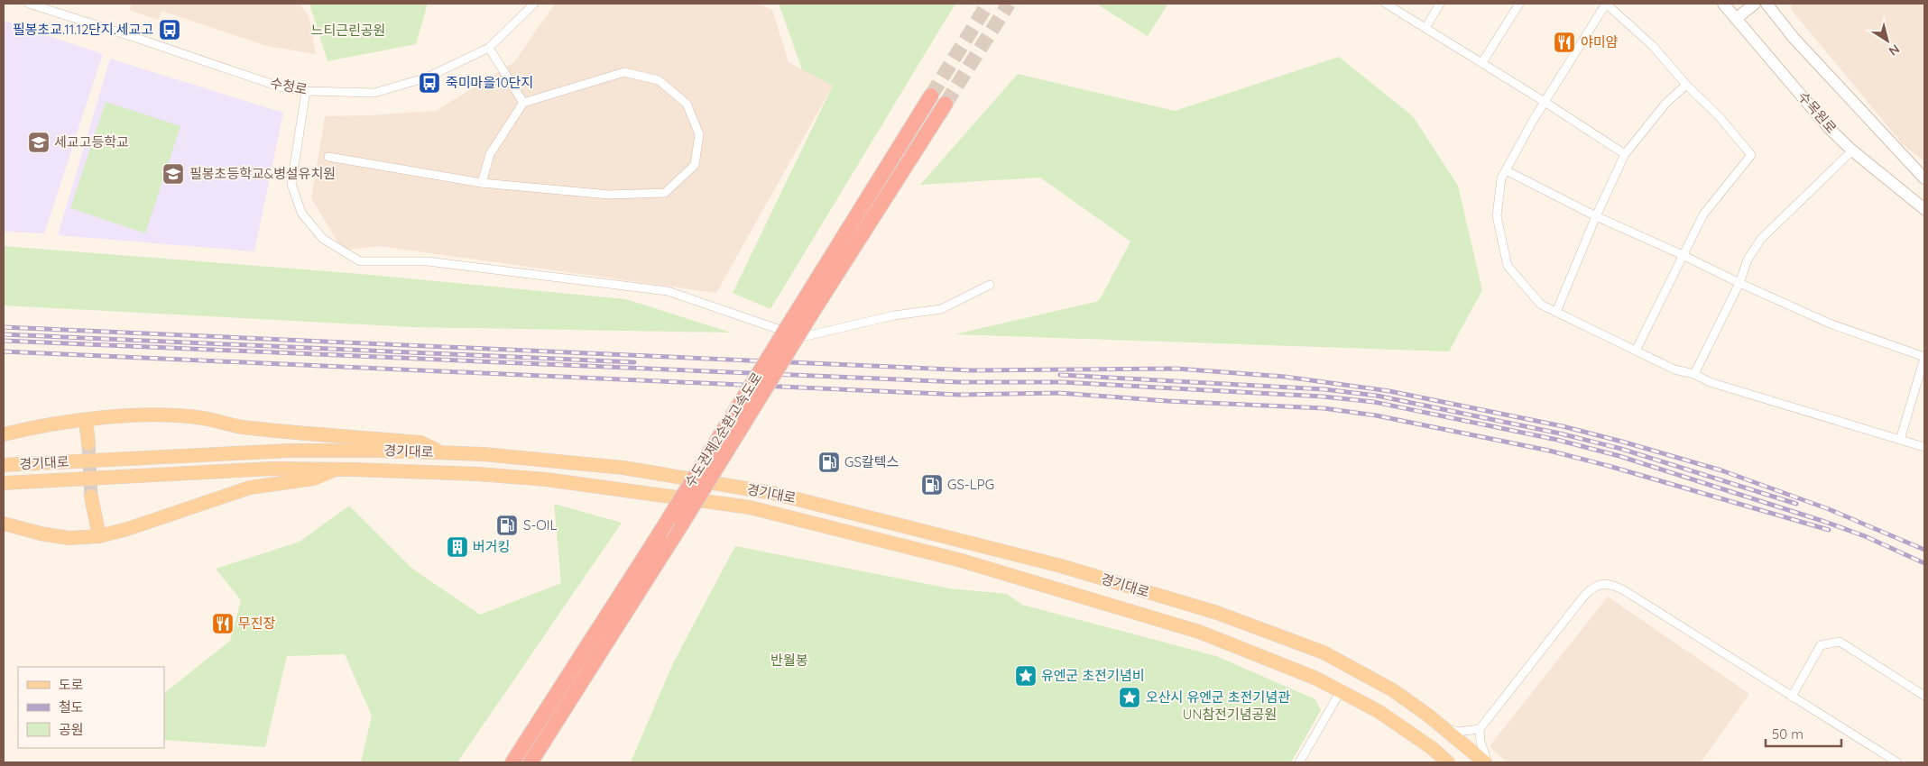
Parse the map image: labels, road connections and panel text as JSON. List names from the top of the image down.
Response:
{
  "streets": {
    "highway": ["수도권제2순환고속도로"],
    "main road": ["경기대로"],
    "street": ["수청로", "수목원로"]
  },
  "parks": ["느티근린공원", "반월봉", "UN참전기념공원"],
  "places": {
    "bus stop": ["필봉초교.11.12단지.세교고", "죽미마을10단지"],
    "restaurant": ["야미얌", "무진장"],
    "school or university": ["세교고등학교", "필봉초등학교&병설유치원"],
    "fuel station": ["GS칼텍스", "GS-LPG", "S-OIL"],
    "building": ["버거킹"],
    "place": ["유엔군 초전기념비", "오산시 유엔군 초전기념관"]
  },
  "legend": ["도로", "철도", "공원"],
  "scale_bar": "50 m",
  "north": "bottom right"
}
